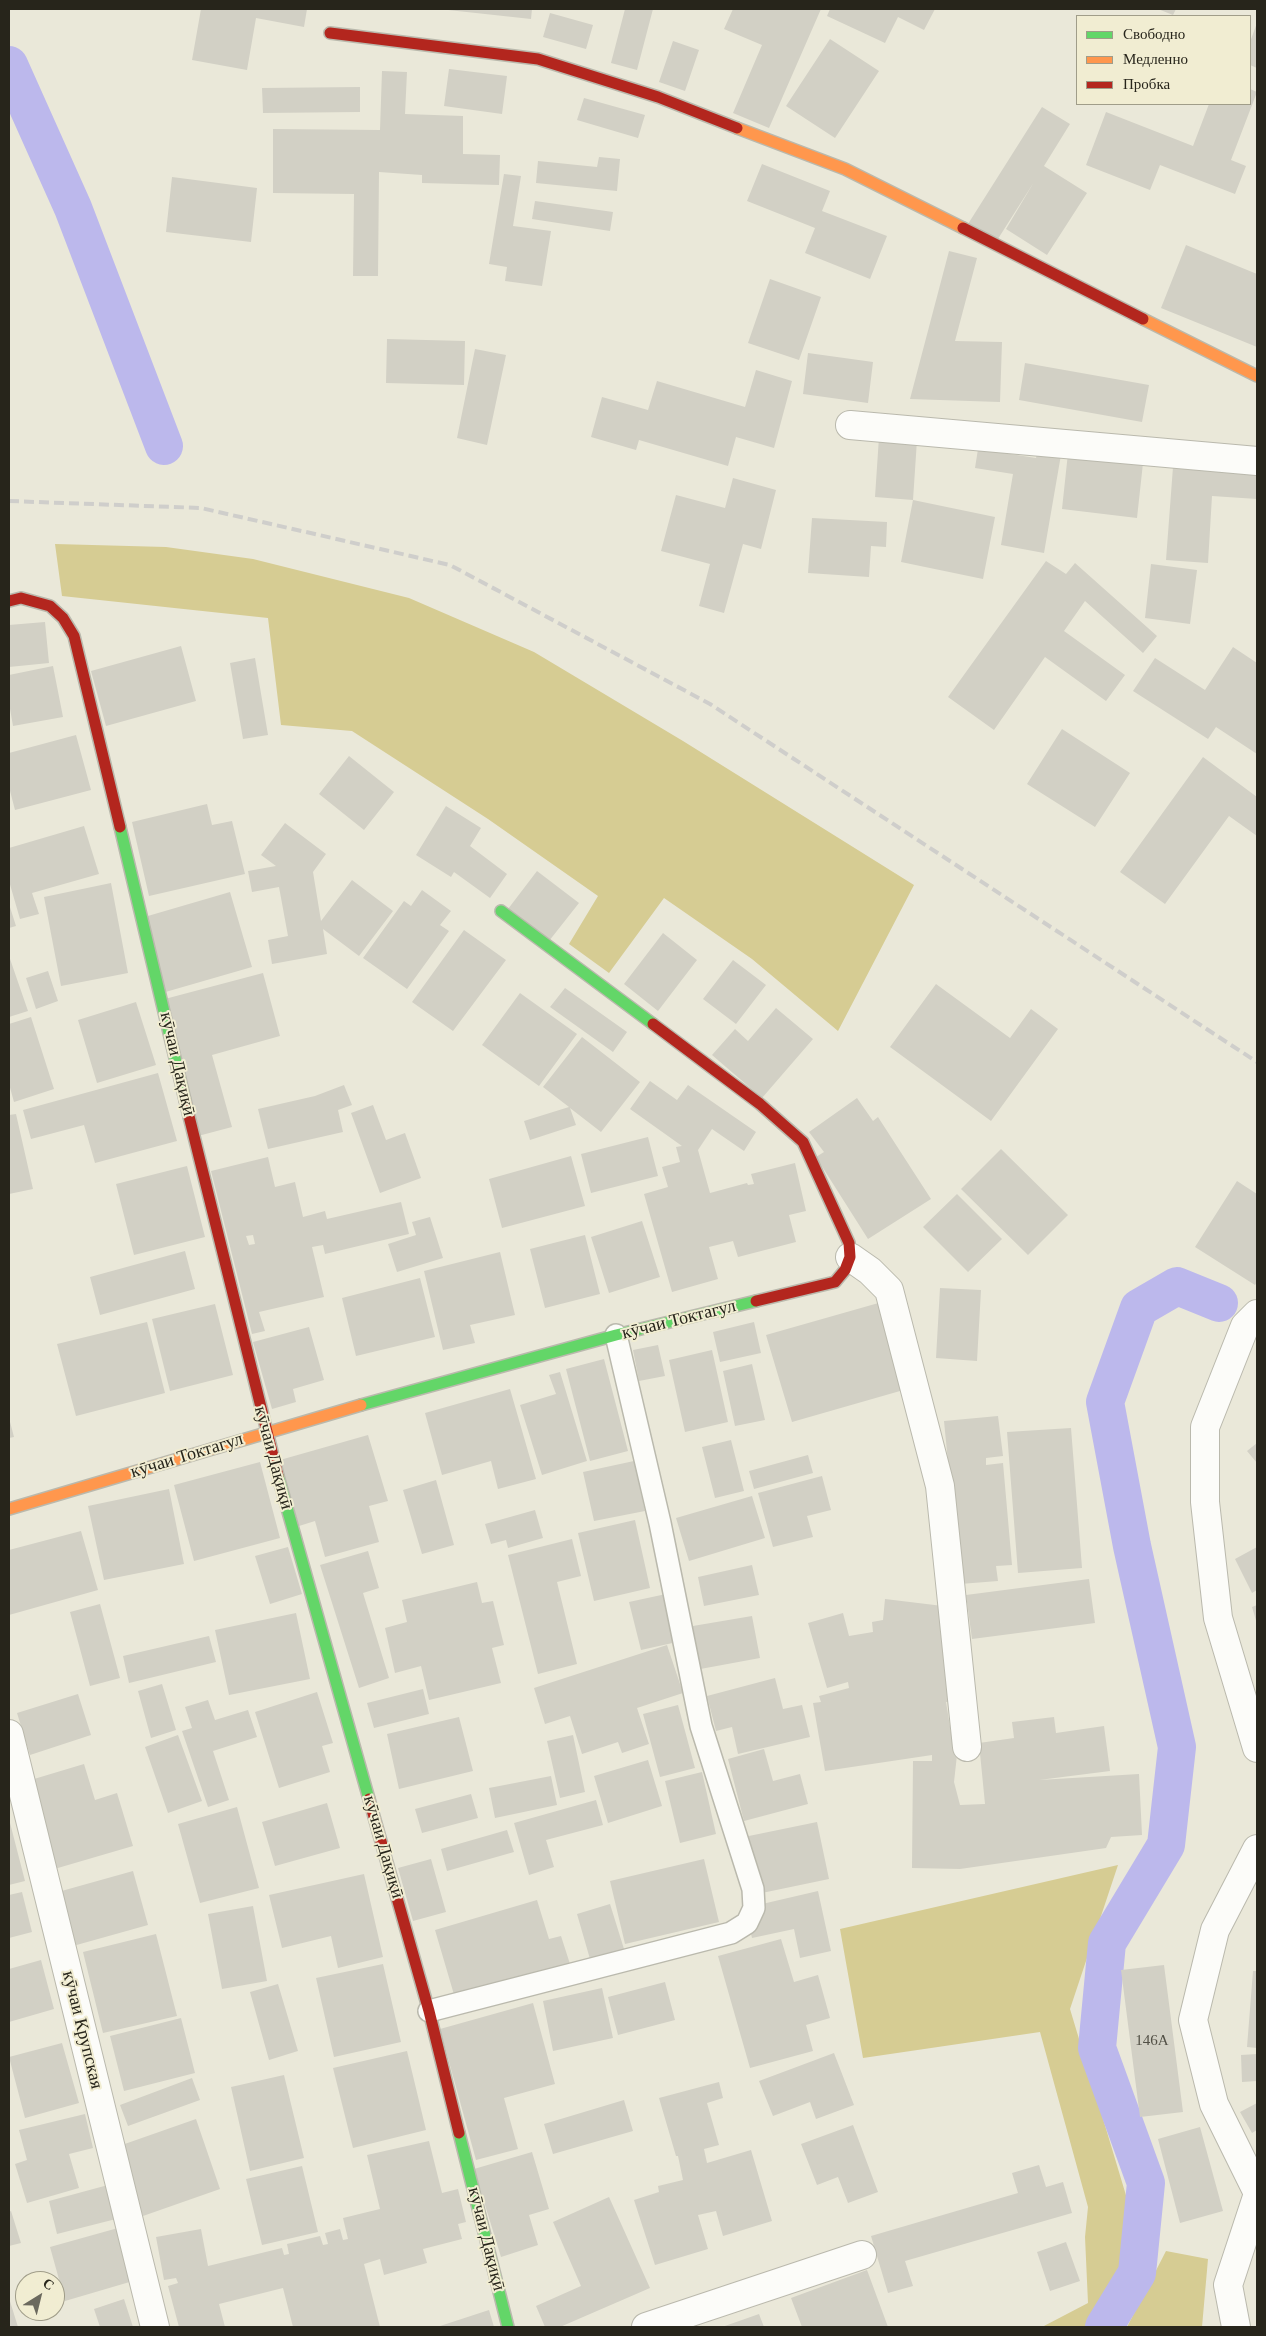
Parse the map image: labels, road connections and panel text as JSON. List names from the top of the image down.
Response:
{
  "streets": {
    "street": ["кӯчаи Дақиқӣ", "кӯчаи Токтагул", "кӯчаи Крупская"]
  },
  "crossings": [
    ["кӯчаи Дақиқӣ", "кӯчаи Токтагул"]
  ],
  "house_numbers": ["146А"],
  "legend": ["Свободно", "Медленно", "Пробка"],
  "north": "top right"
}
